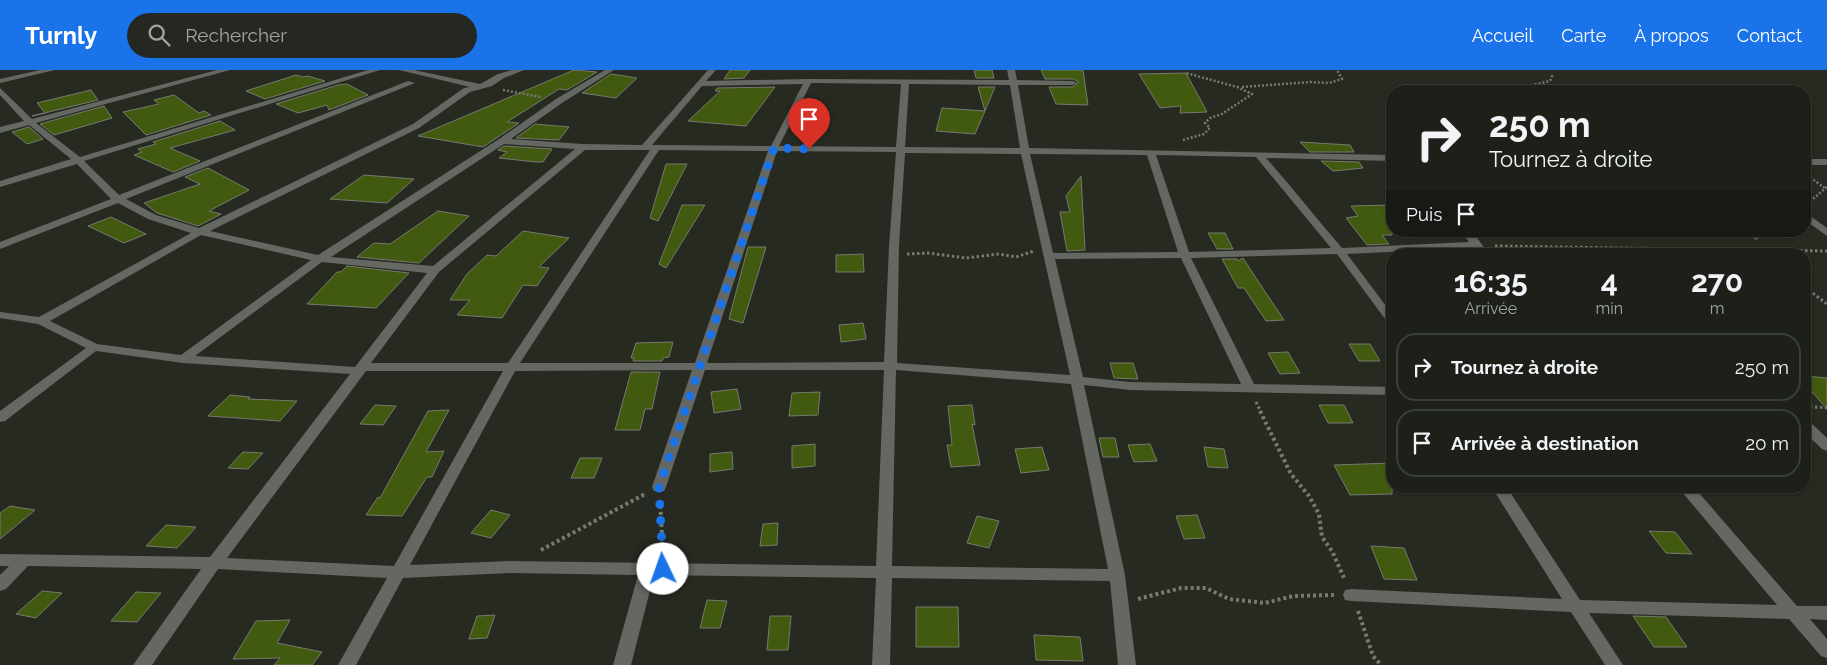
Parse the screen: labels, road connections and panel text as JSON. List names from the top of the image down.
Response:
{
  "page": {
    "header": "Turnly",
    "search": "Rechercher",
    "nav": [
      "Accueil",
      "Carte",
      "À propos",
      "Contact"
    ],
    "turn": ["250 m", "Tournez à droite"],
    "then": "Puis",
    "eta": [
      "16:35",
      "Arrivée",
      "4",
      "min",
      "270",
      "m"
    ],
    "list": [
      {
        "name": "Tournez à droite",
        "value": "250 m"
      },
      {
        "name": "Arrivée à destination",
        "value": "20 m"
      }
    ]
  }
}
